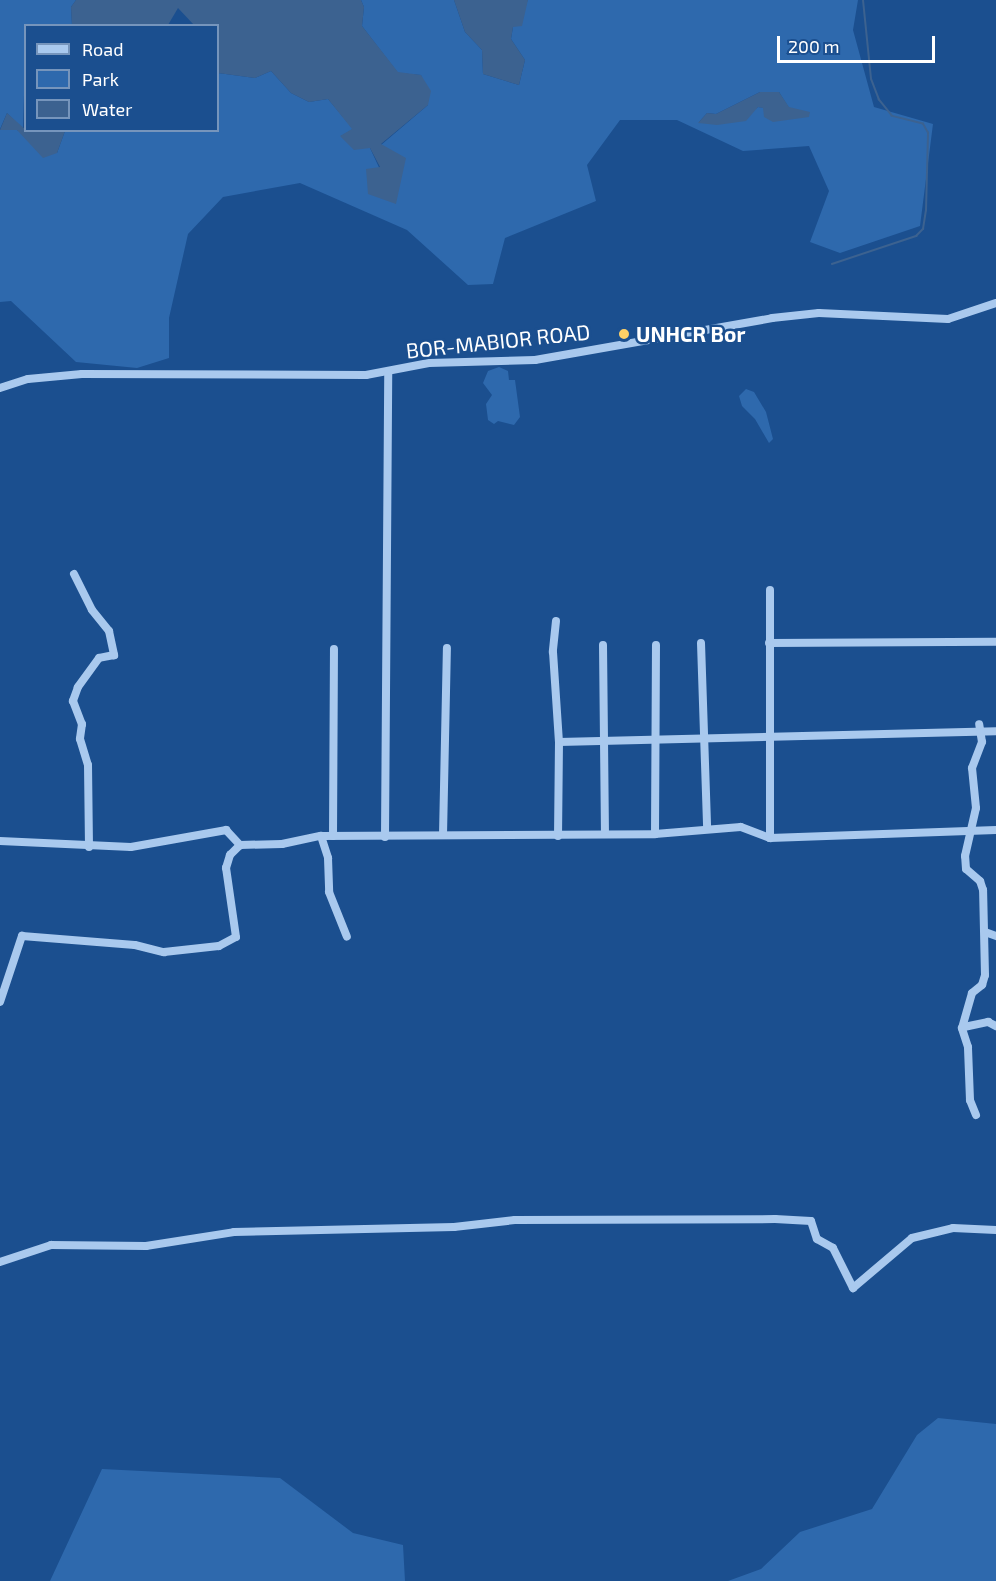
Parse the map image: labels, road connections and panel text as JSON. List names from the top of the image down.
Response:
{
  "streets": {
    "street": ["BOR-MABIOR ROAD"]
  },
  "places": ["UNHCR Bor"],
  "legend": ["Road", "Park", "Water"],
  "scale_bar": "200 m"
}
